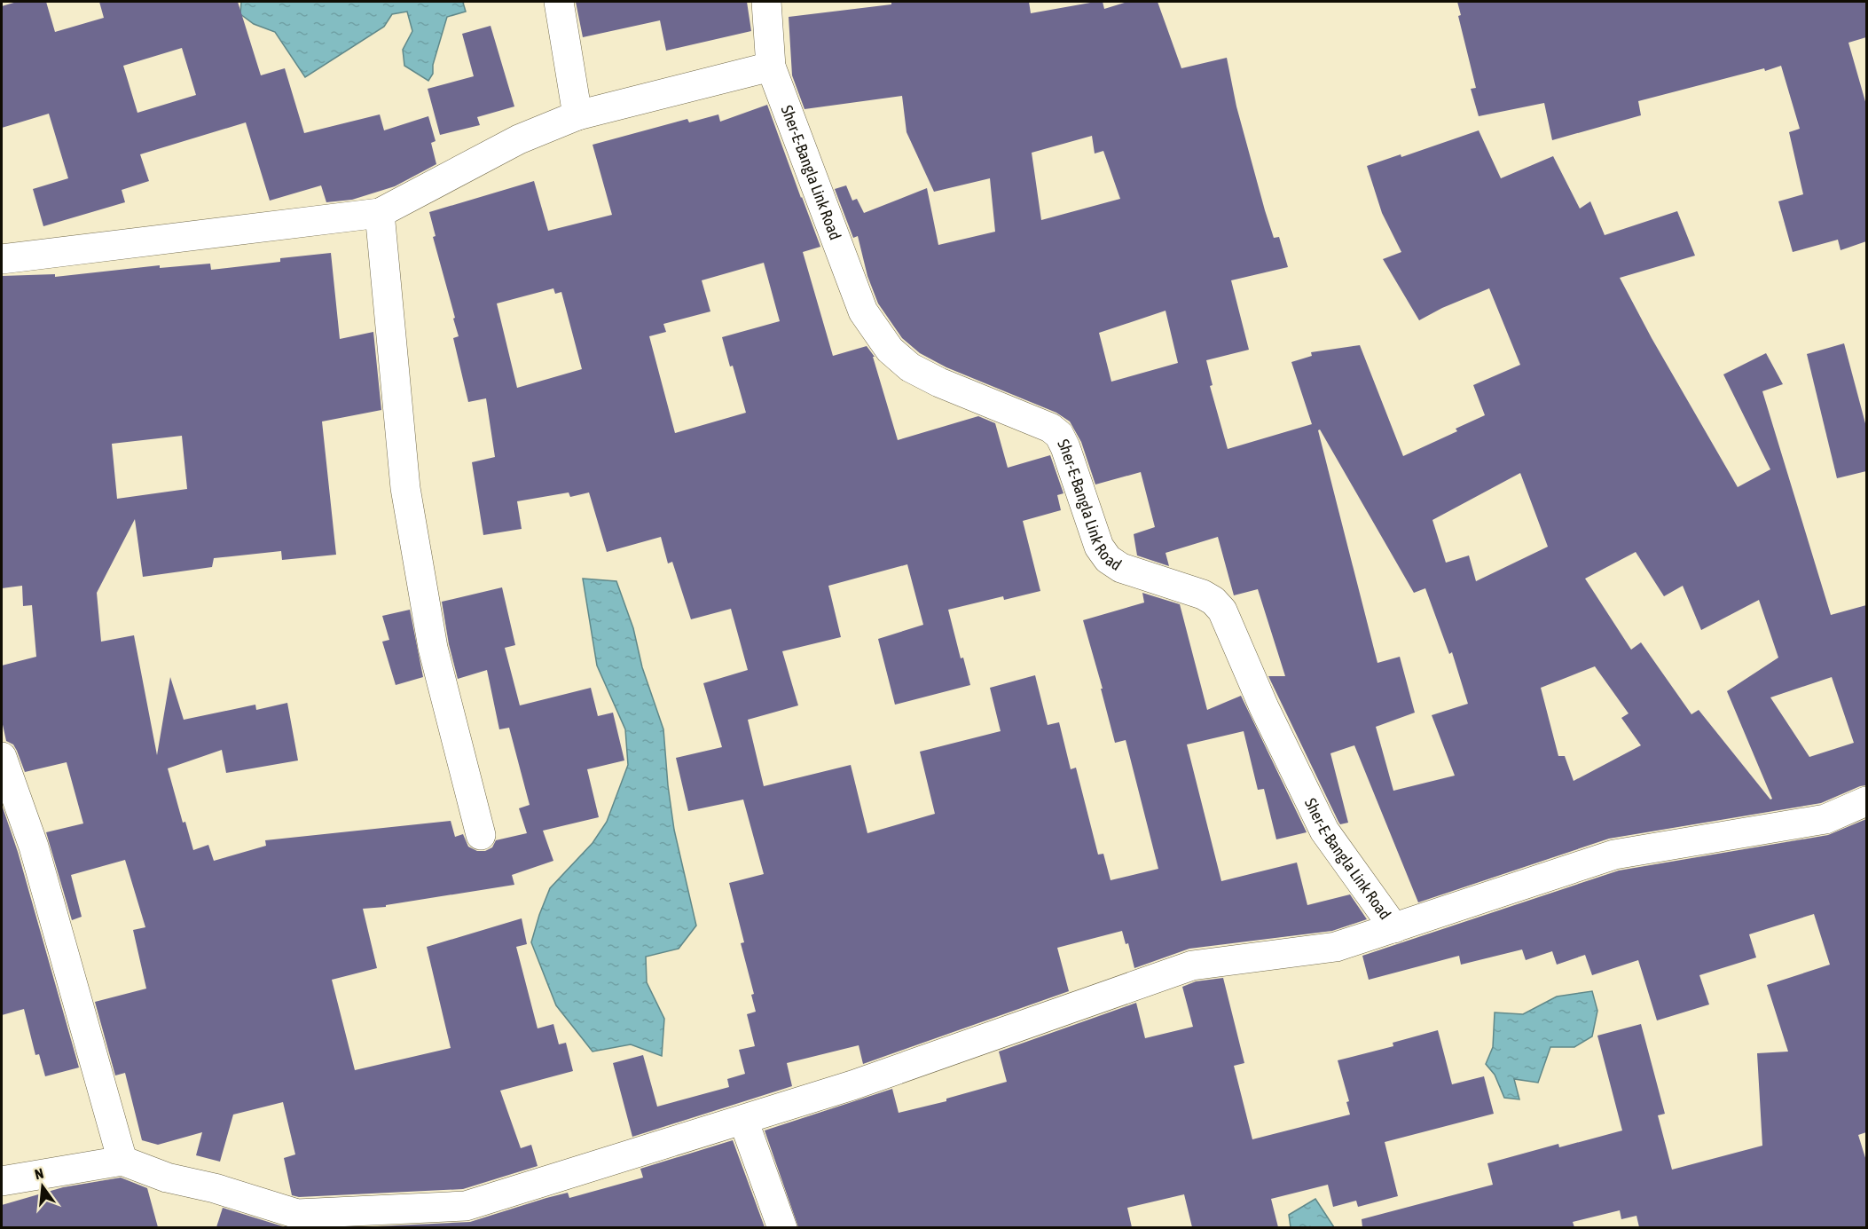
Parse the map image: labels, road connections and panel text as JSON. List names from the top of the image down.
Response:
{
  "streets": {
    "street": ["Sher-E-Bangla Link Road"]
  },
  "north": "top"
}
